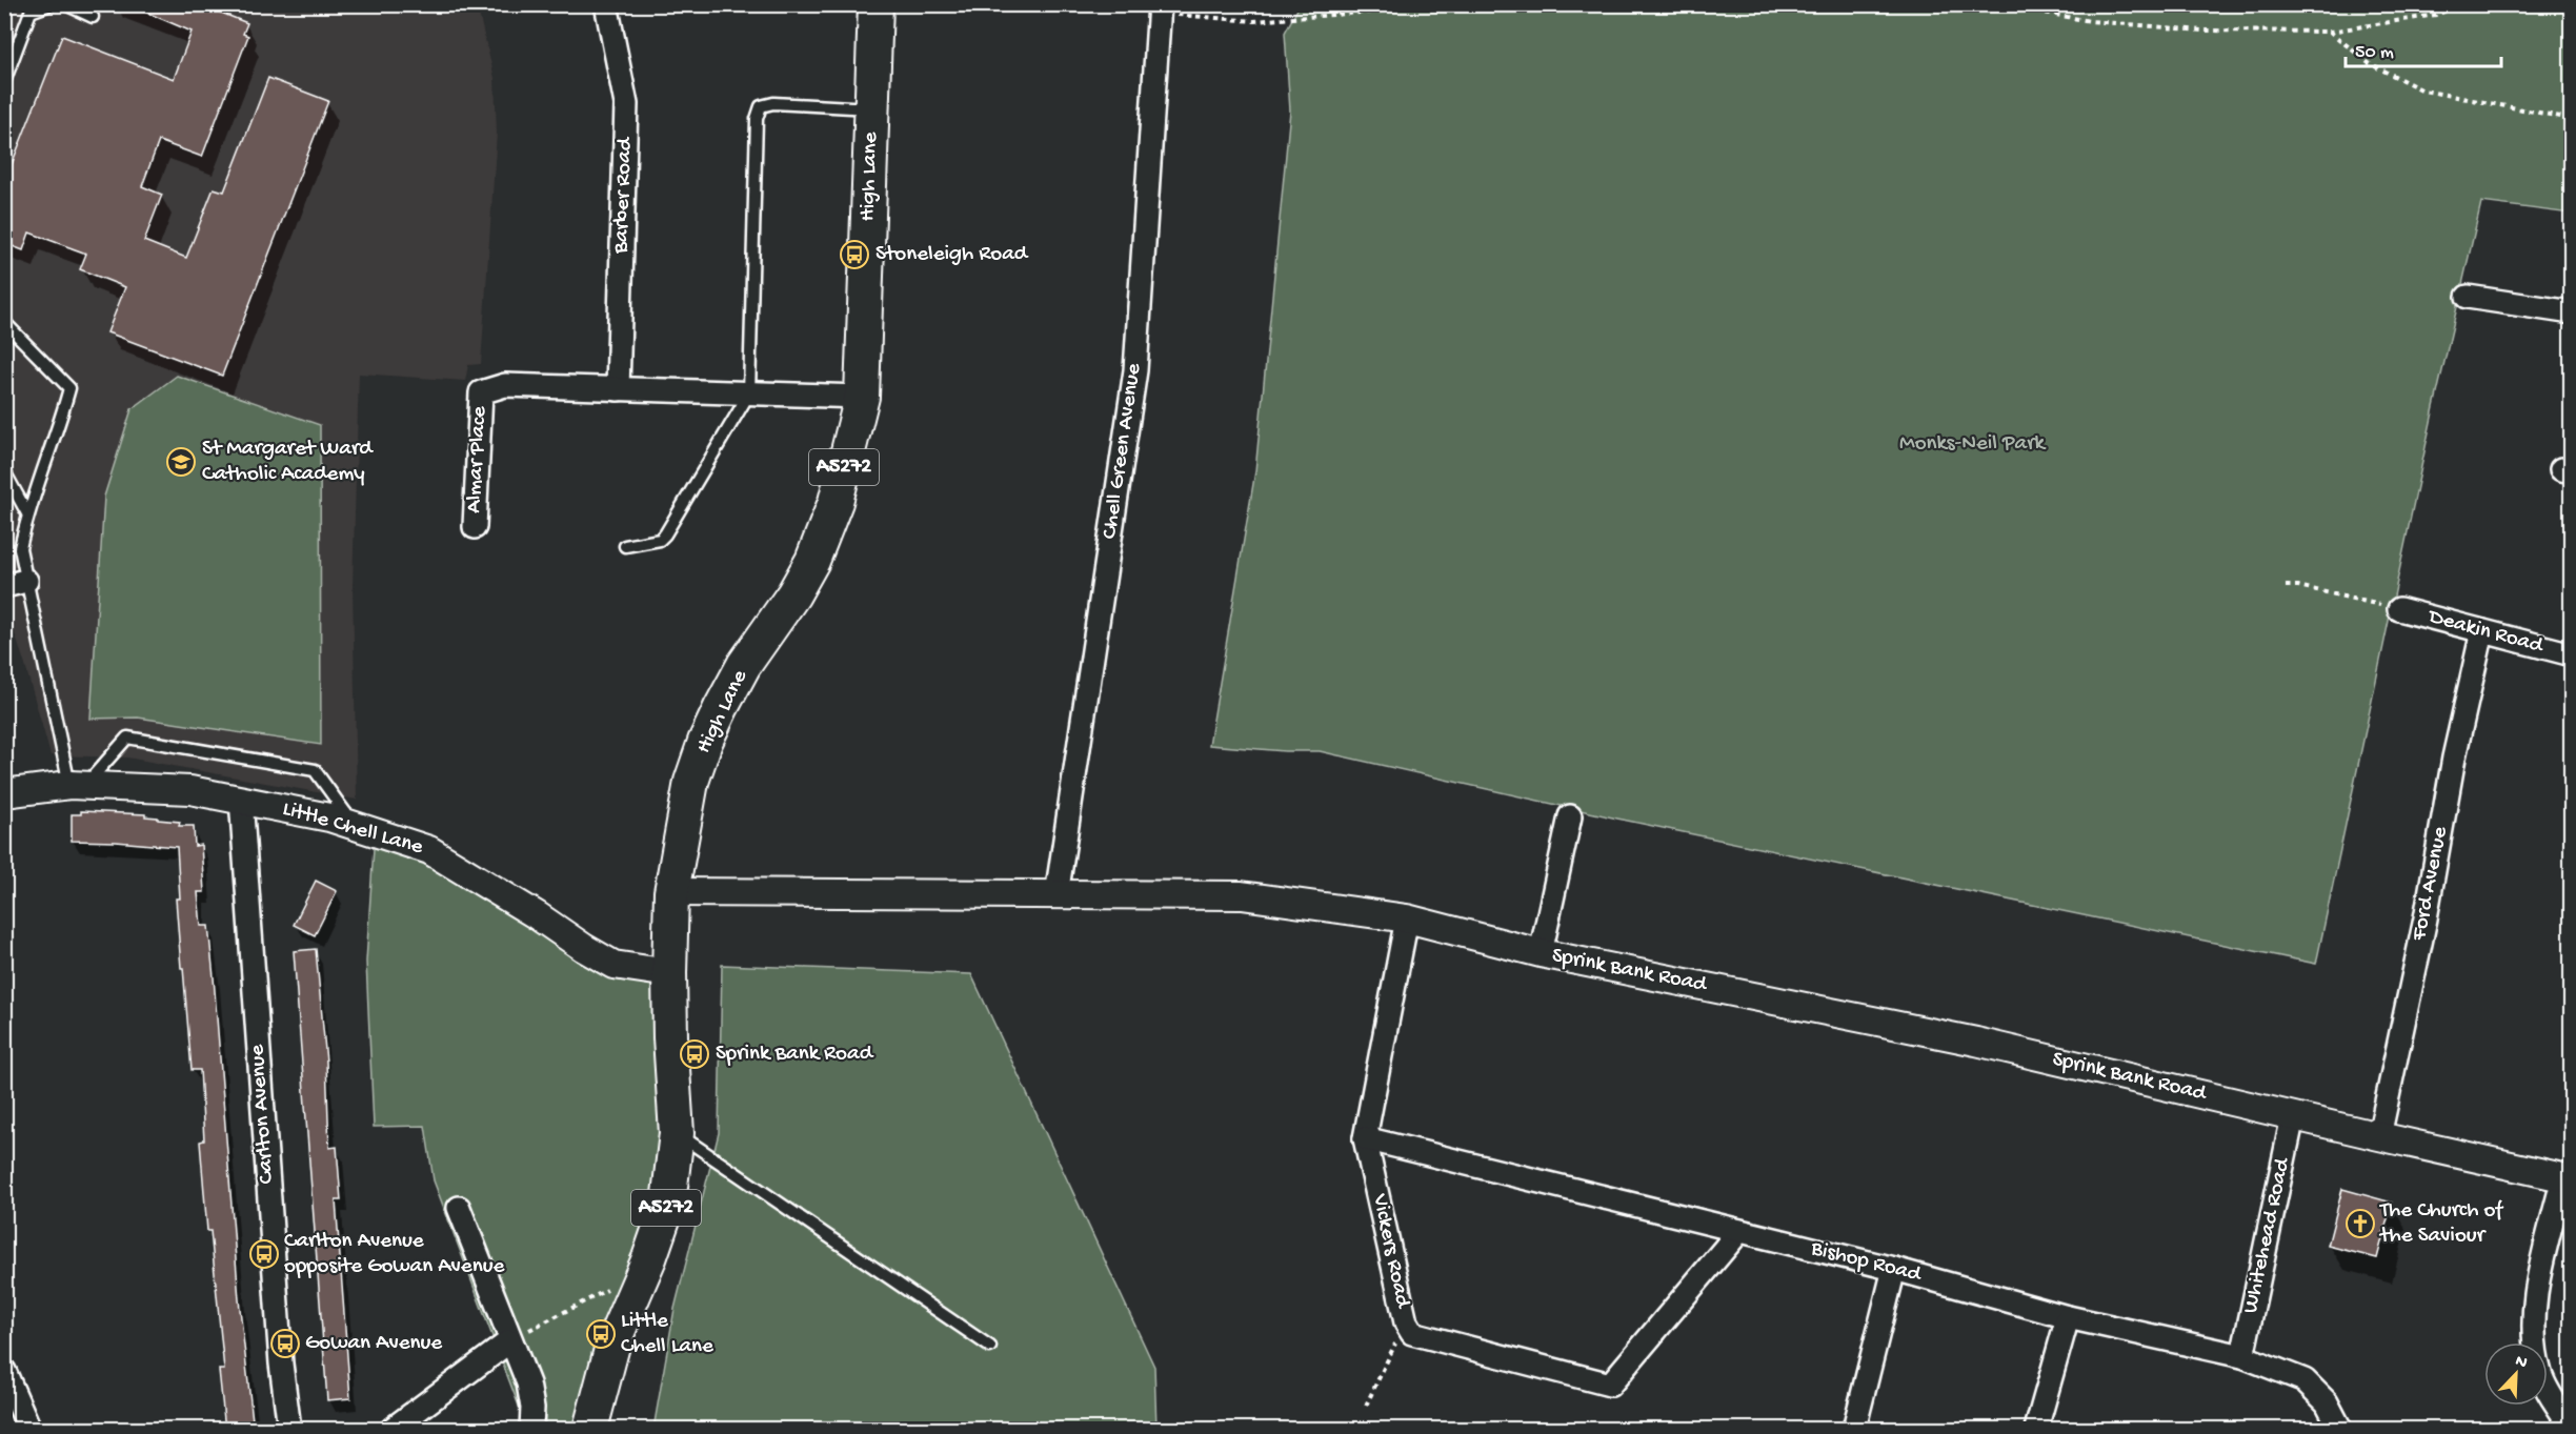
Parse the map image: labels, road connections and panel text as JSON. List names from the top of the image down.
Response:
{
  "streets": {
    "main road": ["High Lane", "A5272"],
    "street": [
      "Barber Road",
      "Chell Green Avenue",
      "Almar Place",
      "Deakin Road",
      "Little Chell Lane",
      "Ford Avenue",
      "Sprink Bank Road",
      "Carlton Avenue",
      "Whitehead Road",
      "Vickers Road",
      "Bishop Road"
    ]
  },
  "crossings": [
    ["High Lane", "Little Chell Lane"],
    ["High Lane", "Sprink Bank Road"],
    ["Barber Road", "Almar Place"],
    ["Chell Green Avenue", "Sprink Bank Road"],
    ["Deakin Road", "Ford Avenue"],
    ["Little Chell Lane", "Carlton Avenue"],
    ["Ford Avenue", "Sprink Bank Road"],
    ["Sprink Bank Road", "Whitehead Road"],
    ["Sprink Bank Road", "Vickers Road"],
    ["Whitehead Road", "Bishop Road"],
    ["Vickers Road", "Bishop Road"]
  ],
  "parks": ["Monks-Neil Park"],
  "places": {
    "bus stop": [
      "Stoneleigh Road",
      "Sprink Bank Road",
      "Carlton Avenue opposite Gowan Avenue",
      "Little Chell Lane",
      "Gowan Avenue"
    ],
    "school or university": ["St Margaret Ward Catholic Academy"],
    "church": ["The Church of the Saviour"]
  },
  "scale_bar": "50 m",
  "north": "top right"
}
